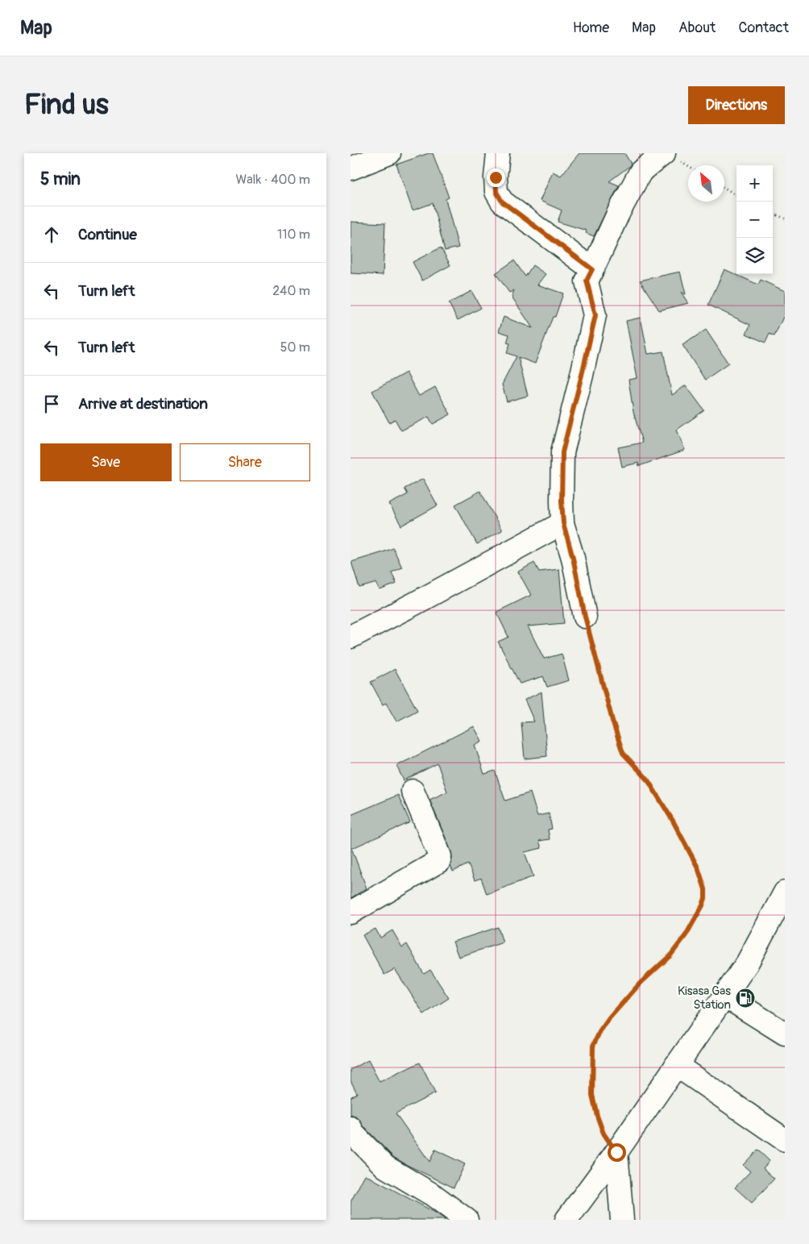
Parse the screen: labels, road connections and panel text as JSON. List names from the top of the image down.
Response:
{
  "places": {
    "fuel station": ["Kisasa Gas Station"]
  },
  "north": "top left",
  "page": {
    "header": "Map",
    "nav": [
      "Home",
      "Map",
      "About",
      "Contact"
    ],
    "buttons": [
      "Directions",
      ["Save", "Share"]
    ],
    "title": "Find us",
    "heading": ["5 min", "Walk · 400 m"],
    "map_buttons": ["+", "−"],
    "list": [
      ["Continue", "110 m"],
      ["Turn left", "240 m"],
      ["Turn left", "50 m"],
      "Arrive at destination"
    ]
  }
}
